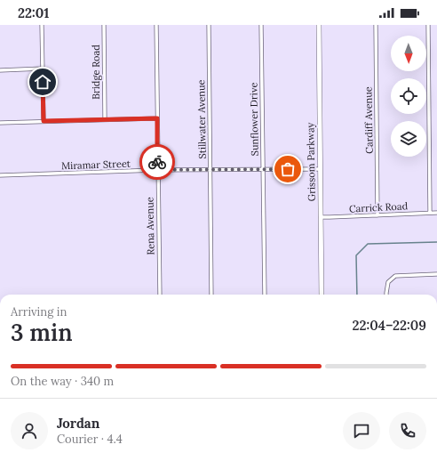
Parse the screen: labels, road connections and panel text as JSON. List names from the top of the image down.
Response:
{
  "streets": {
    "main road": ["Grissom Parkway"],
    "street": [
      "Bridge Road",
      "Stillwater Avenue",
      "Sunflower Drive",
      "Cardiff Avenue",
      "Miramar Street",
      "Carrick Road",
      "Rena Avenue"
    ]
  },
  "crossings": [
    ["Stillwater Avenue", "Miramar Street"],
    ["Sunflower Drive", "Miramar Street"],
    ["Cardiff Avenue", "Carrick Road"],
    ["Grissom Parkway", "Miramar Street"],
    ["Grissom Parkway", "Carrick Road"],
    ["Miramar Street", "Rena Avenue"]
  ],
  "north": "bottom",
  "page": {
    "status": "22:01",
    "heading": ["3 min", "Arriving in", "22:04–22:09"],
    "panel": ["Jordan", "Courier · 4.4"],
    "bar": "On the way · 340 m"
  }
}
